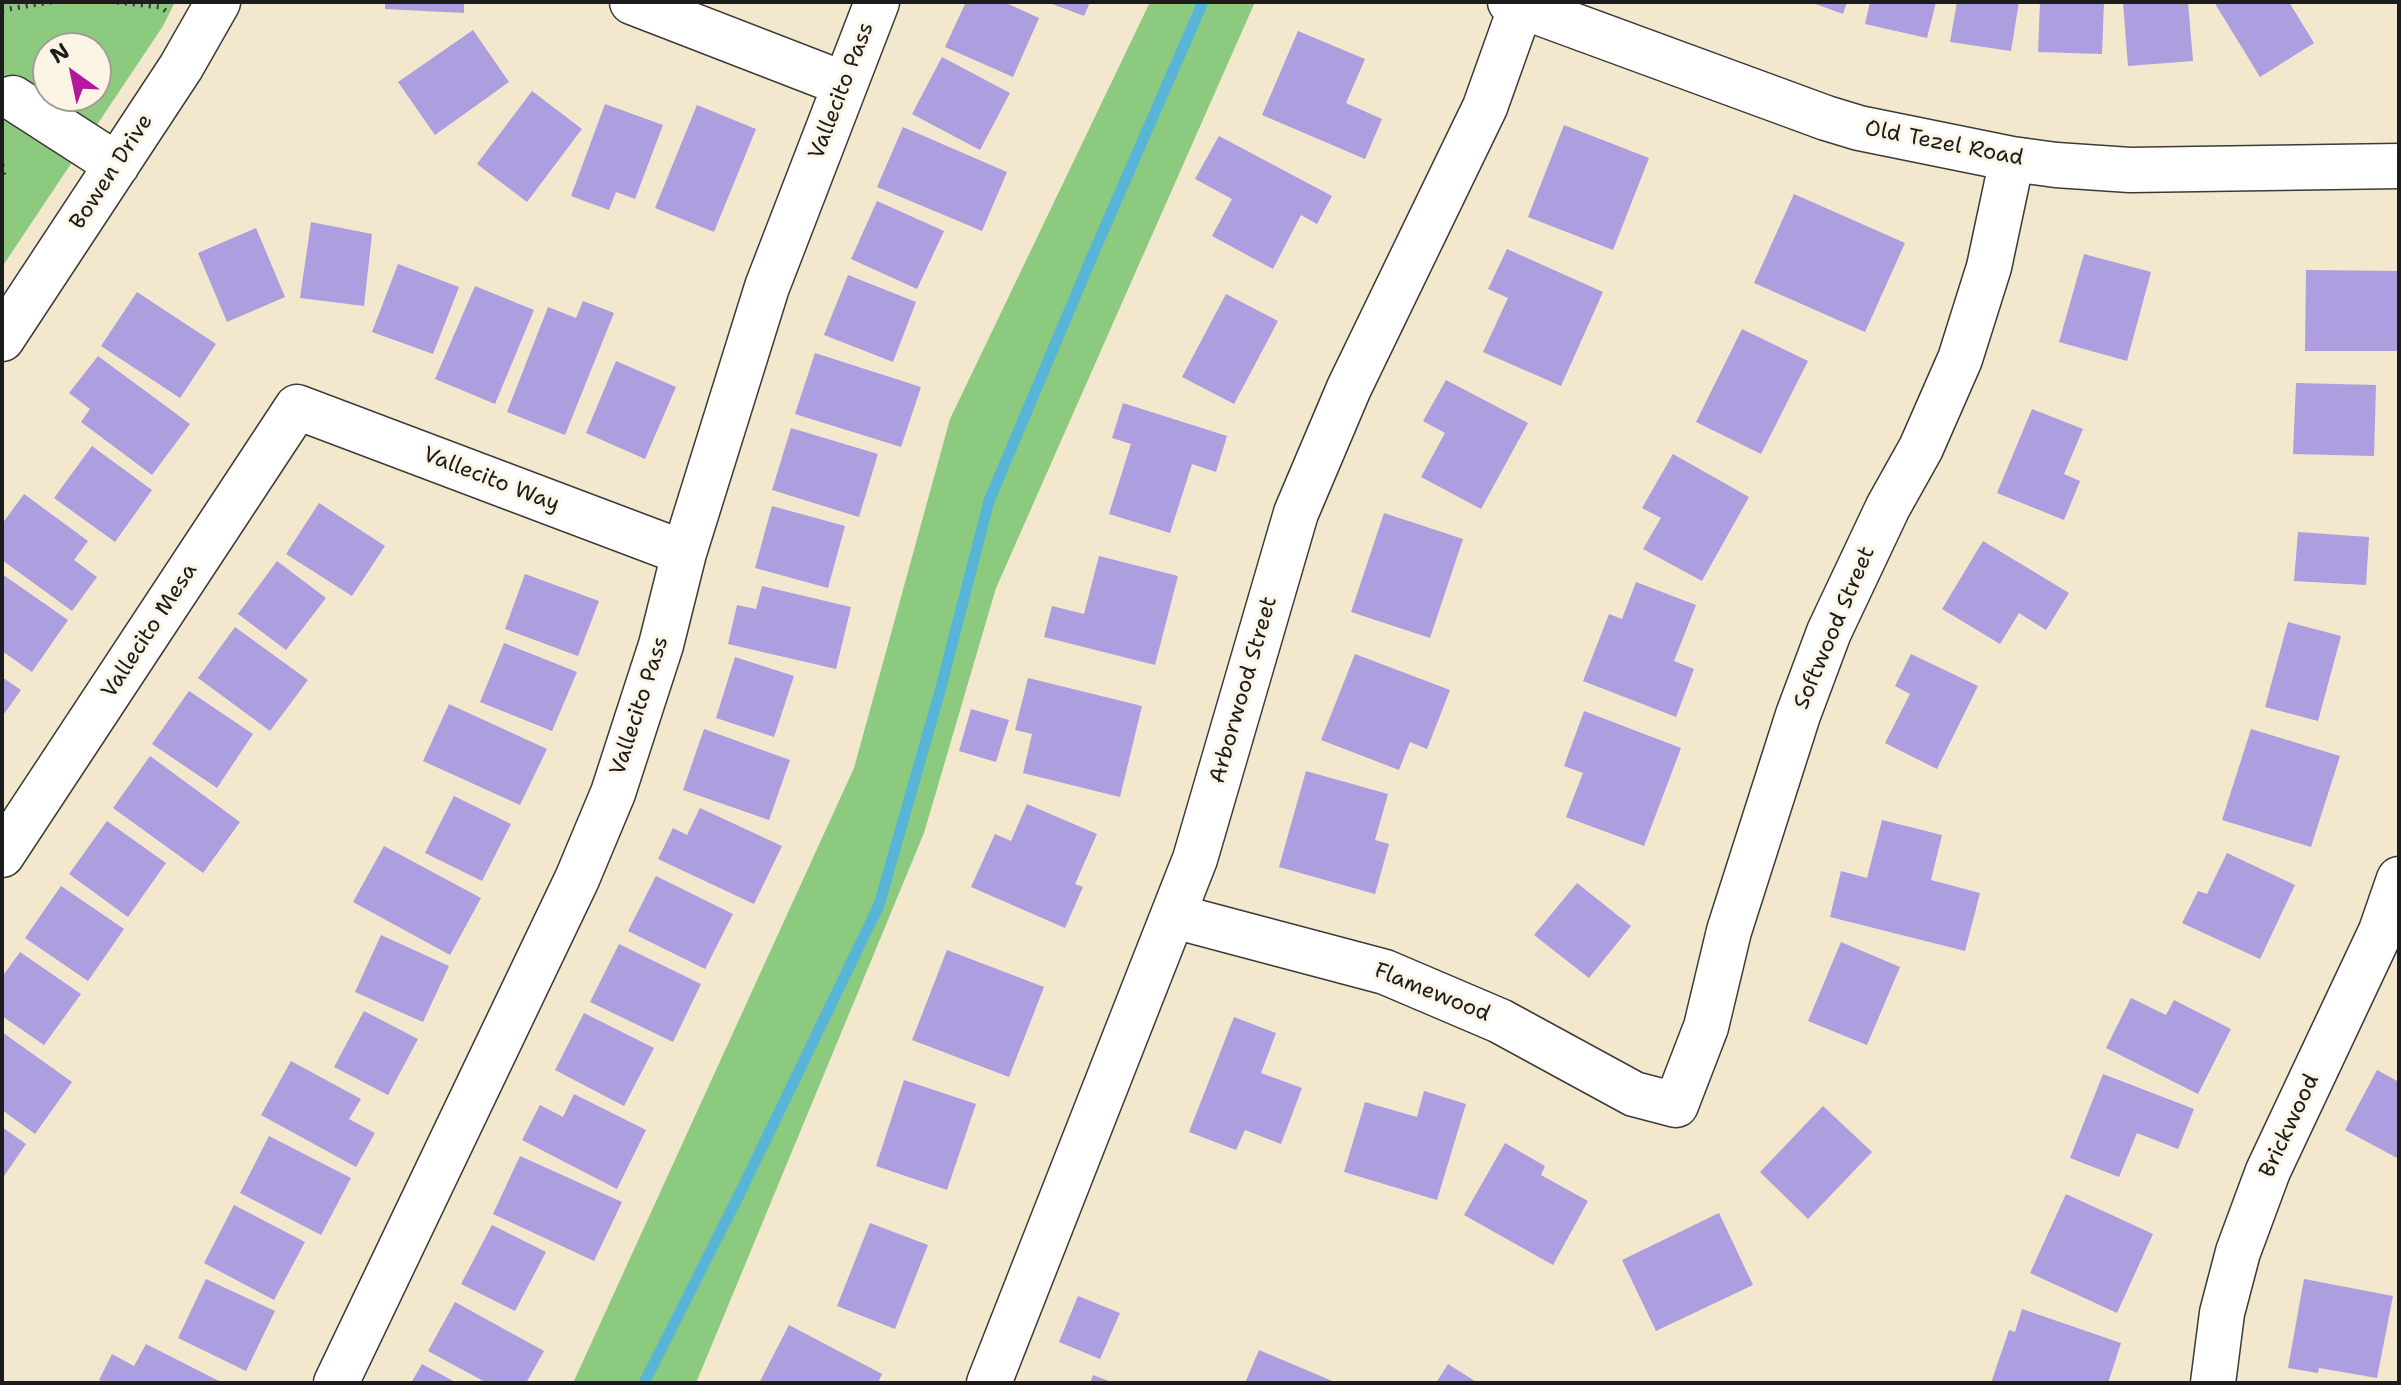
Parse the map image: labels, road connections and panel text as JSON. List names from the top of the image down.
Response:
{
  "streets": {
    "street": [
      "Vallecito Pass",
      "Old Tezel Road",
      "Bowen Drive",
      "Vallecito Way",
      "Softwood Street",
      "Vallecito Mesa",
      "Arborwood Street",
      "Flamewood",
      "Brickwood"
    ]
  },
  "crossings": [
    ["Vallecito Pass", "Vallecito Way"],
    ["Old Tezel Road", "Softwood Street"],
    ["Old Tezel Road", "Arborwood Street"],
    ["Vallecito Way", "Vallecito Mesa"],
    ["Softwood Street", "Flamewood"],
    ["Arborwood Street", "Flamewood"]
  ],
  "north": "top left"
}
